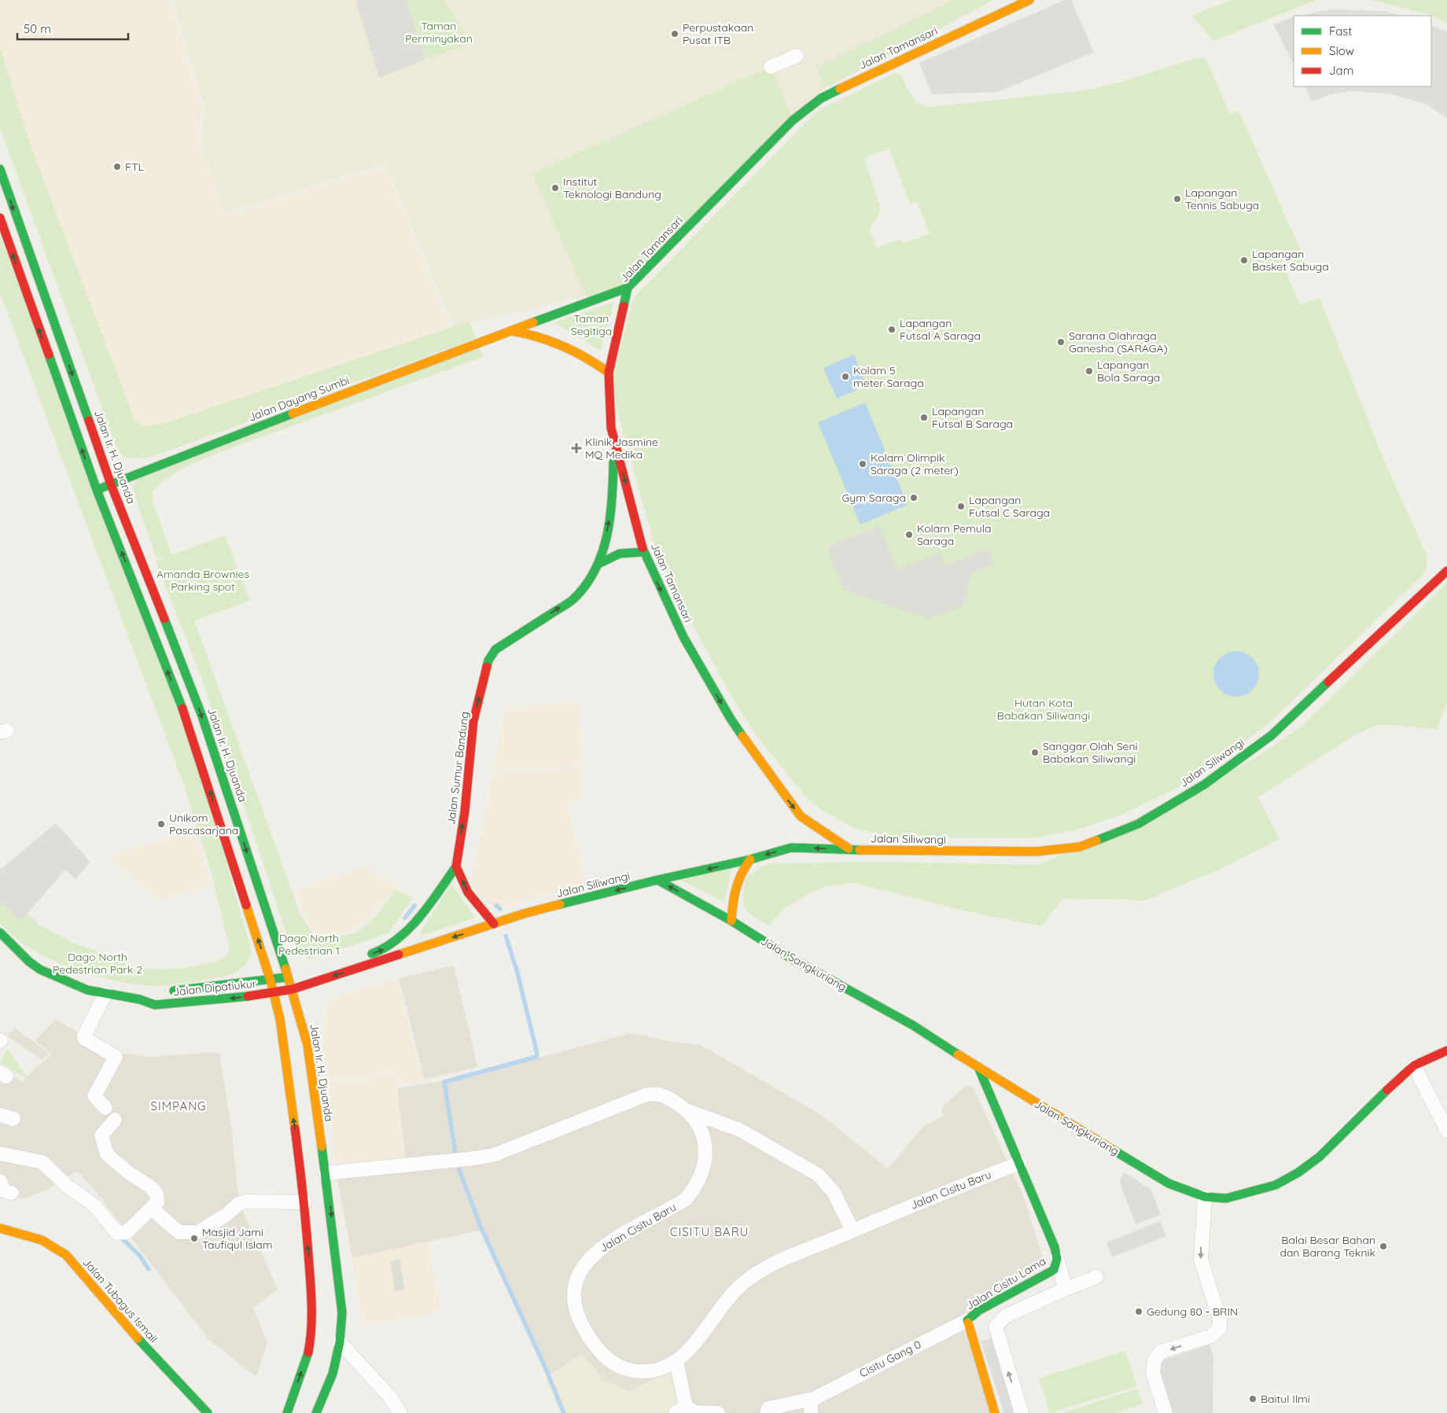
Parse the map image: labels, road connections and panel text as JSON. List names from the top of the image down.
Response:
{
  "streets": {
    "main road": [
      "Jalan Tamansari",
      "Jalan Dayang Sumbi",
      "Jalan Ir. H. Djuanda",
      "Jalan Siliwangi",
      "Jalan Sumur Bandung",
      "Jalan Sangkuriang",
      "Jalan Dipatiukur",
      "Jalan Cisitu Lama",
      "Jalan Tubagus Ismail"
    ],
    "street": ["Jalan Cisitu Baru", "Cisitu Gang 0"]
  },
  "crossings": [
    ["Jalan Tamansari", "Jalan Dayang Sumbi"],
    ["Jalan Tamansari", "Jalan Siliwangi"],
    ["Jalan Tamansari", "Jalan Sumur Bandung"],
    ["Jalan Dayang Sumbi", "Jalan Ir. H. Djuanda"],
    ["Jalan Ir. H. Djuanda", "Jalan Siliwangi"],
    ["Jalan Ir. H. Djuanda", "Jalan Dipatiukur"],
    ["Jalan Ir. H. Djuanda", "Jalan Cisitu Baru"],
    ["Jalan Siliwangi", "Jalan Sangkuriang"],
    ["Jalan Siliwangi", "Jalan Dipatiukur"],
    ["Jalan Sangkuriang", "Jalan Cisitu Lama"],
    ["Jalan Cisitu Baru", "Jalan Cisitu Lama"],
    ["Jalan Cisitu Lama", "Cisitu Gang 0"]
  ],
  "one_way": ["Jalan Tamansari", "Jalan Siliwangi", "Jalan Sumur Bandung"],
  "districts": ["SIMPANG", "CISITU BARU"],
  "parks": [
    "Taman Perminyakan",
    "Taman Segitiga",
    "Amanda Brownies Parking spot",
    "Hutan Kota Babakan Siliwangi",
    "Dago North Pedestrian 1",
    "Dago North Pedestrian Park 2"
  ],
  "places": {
    "other": [
      "Perpustakaan Pusat ITB",
      "FTL",
      "Institut Teknologi Bandung",
      "Lapangan Tennis Sabuga",
      "Lapangan Basket Sabuga",
      "Lapangan Futsal A Saraga",
      "Sarana Olahraga Ganesha (SARAGA)",
      "Lapangan Bola Saraga",
      "Kolam 5 meter Saraga",
      "Lapangan Futsal B Saraga",
      "Kolam Olimpik Saraga (2 meter)",
      "Gym Saraga",
      "Lapangan Futsal C Saraga",
      "Kolam Pemula Saraga",
      "Sanggar Olah Seni Babakan Siliwangi",
      "Unikom Pascasarjana",
      "Masjid Jami Taufiqul Islam",
      "Balai Besar Bahan dan Barang Teknik",
      "Gedung 80 - BRIN",
      "Baitul Ilmi"
    ],
    "health": ["Klinik Jasmine MQ Medika"]
  },
  "legend": ["Fast", "Slow", "Jam"],
  "scale_bar": "50 m"
}
